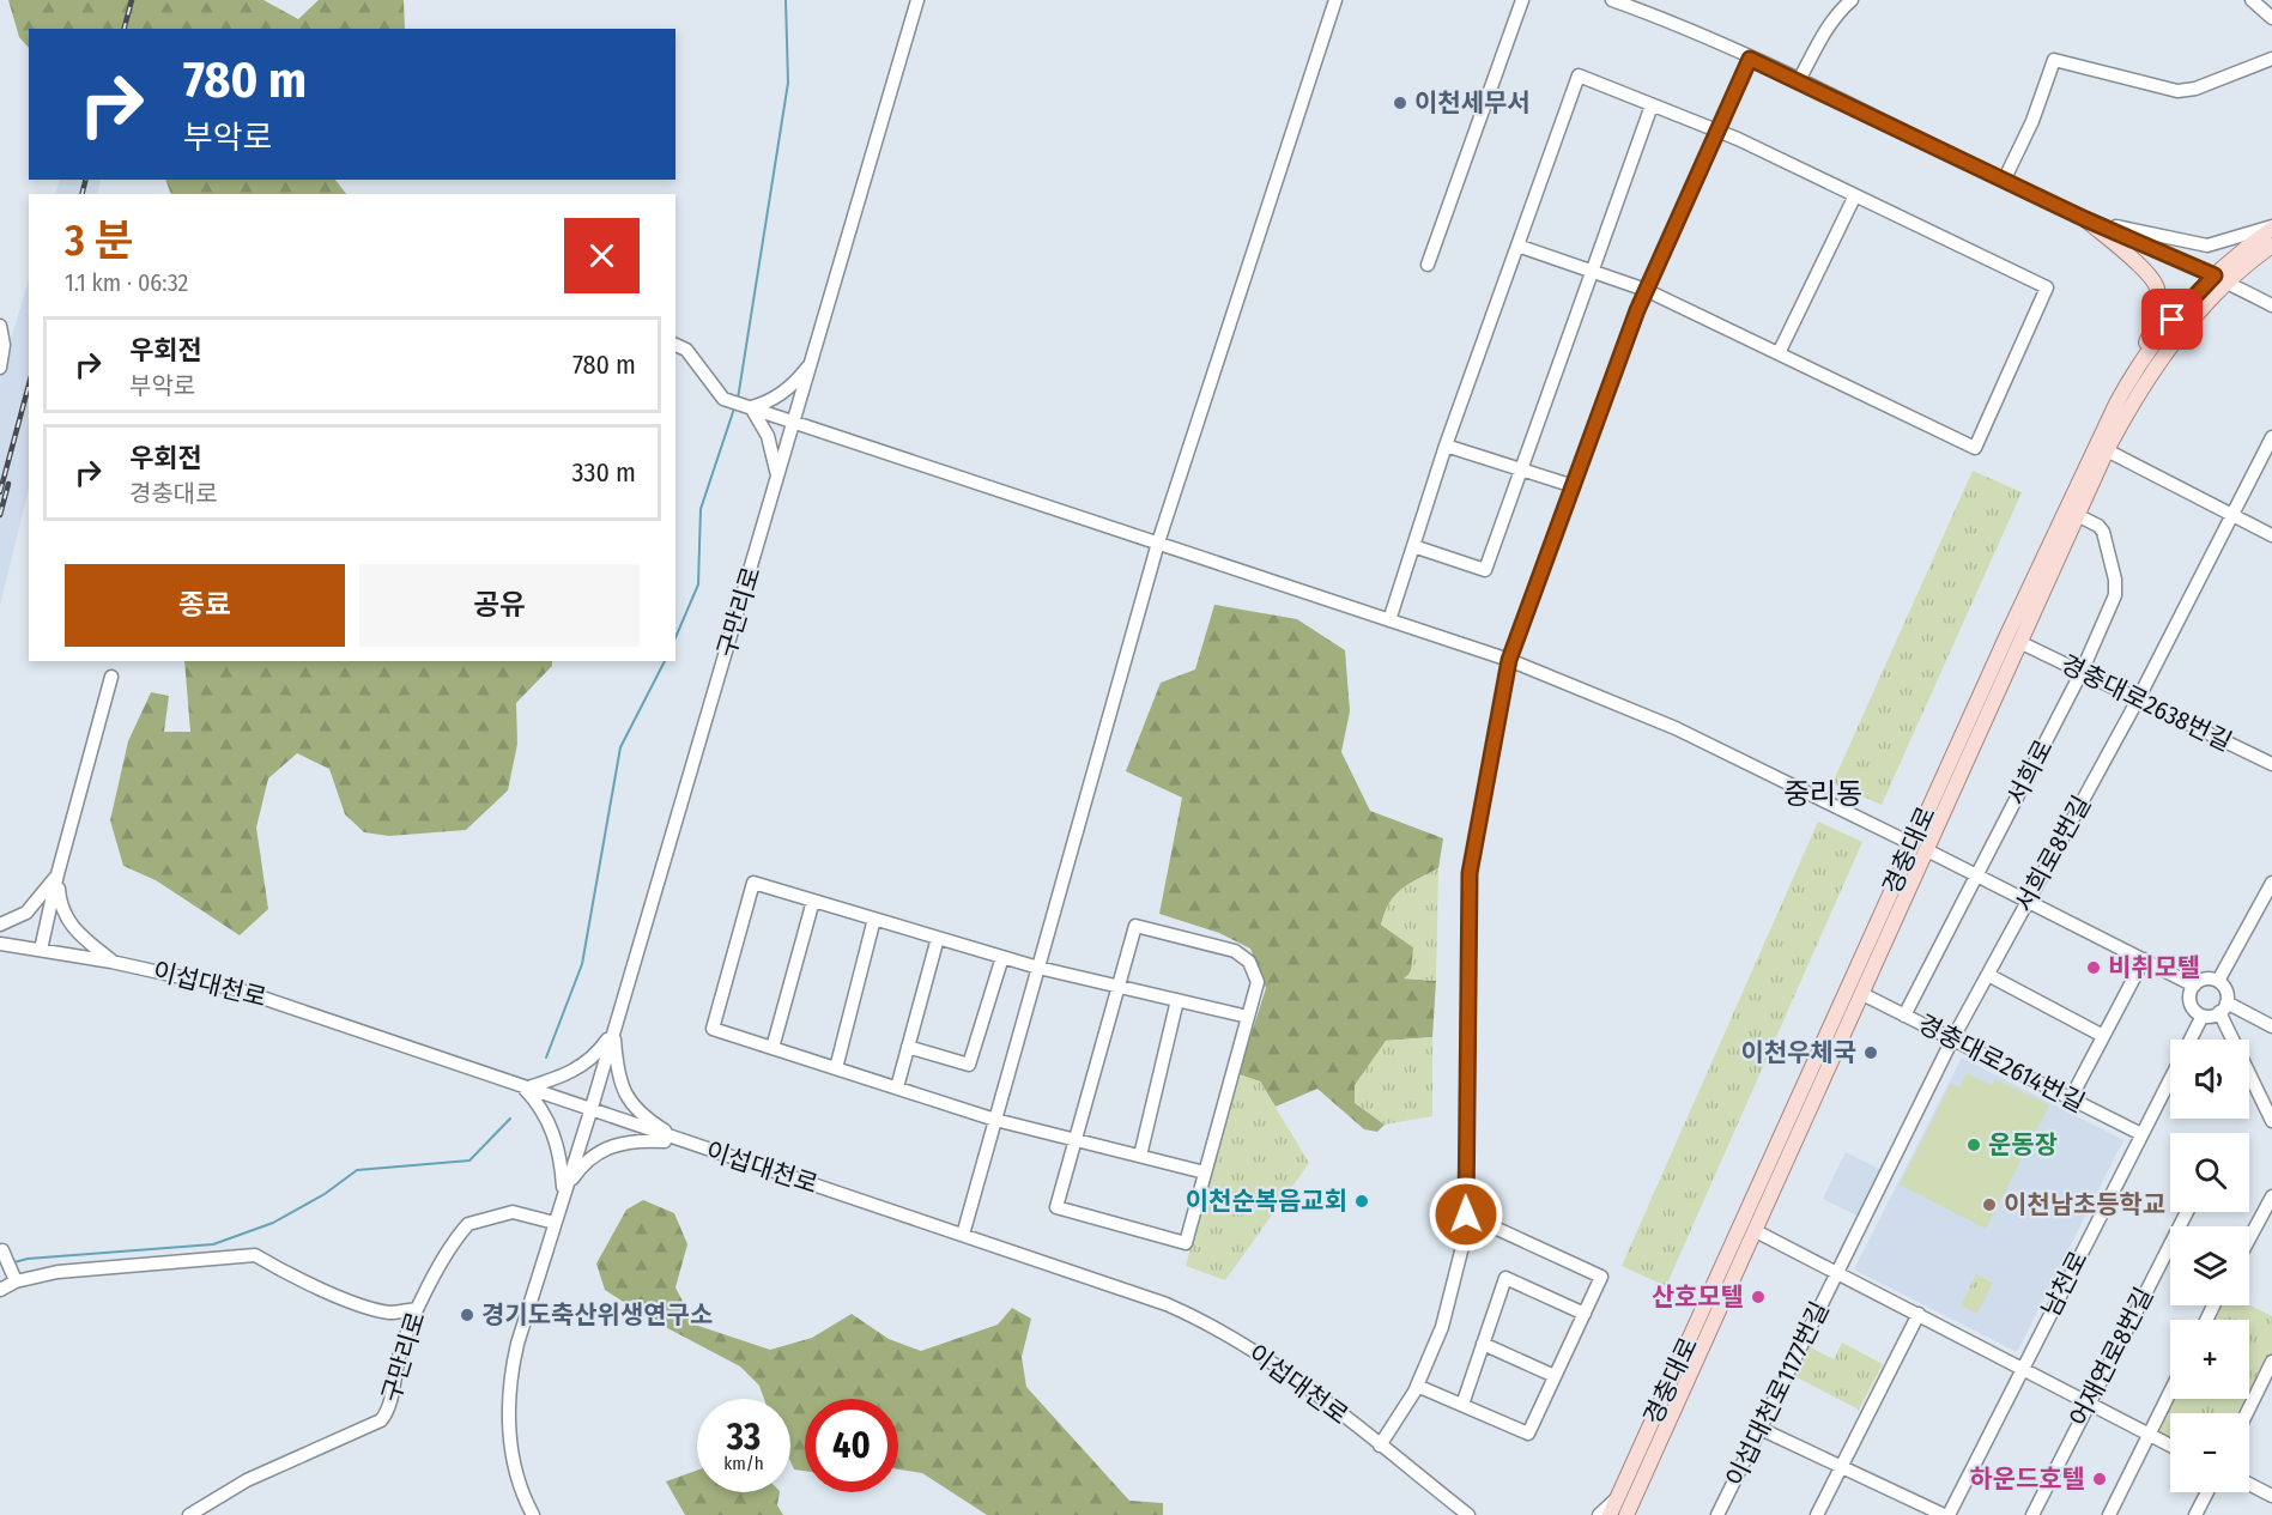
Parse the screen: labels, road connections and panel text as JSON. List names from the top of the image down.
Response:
{
  "streets": {
    "main road": ["경충대로"],
    "street": [
      "구만리로",
      "경충대로2638번길",
      "서희로",
      "서희로8번길",
      "이섭대천로",
      "경충대로2614번길",
      "남천로",
      "어재연로8번길",
      "이섭대천로1177번길"
    ]
  },
  "crossings": [
    ["구만리로", "이섭대천로"],
    ["경충대로2638번길", "서희로"],
    ["경충대로2638번길", "경충대로"],
    ["경충대로2638번길", "서희로8번길"],
    ["서희로", "경충대로"],
    ["서희로", "경충대로2614번길"],
    ["경충대로", "경충대로2614번길"],
    ["서희로8번길", "경충대로2614번길"],
    ["서희로8번길", "이섭대천로1177번길"],
    ["경충대로2614번길", "남천로"]
  ],
  "districts": ["중리동"],
  "places": [
    "이천세무서",
    "비취모텔",
    "이천우체국",
    "운동장",
    "이천순복음교회",
    "이천남초등학교",
    "산호모텔",
    "경기도축산위생연구소",
    "하운드호텔"
  ],
  "page": {
    "turn": ["780 m", "부악로"],
    "heading": ["3 분", "1.1 km · 06:32"],
    "list": [
      {
        "name": "우회전",
        "note": "부악로",
        "value": "780 m"
      },
      {
        "name": "우회전",
        "note": "경충대로",
        "value": "330 m"
      }
    ],
    "buttons": ["종료", "공유"],
    "map_buttons": ["+", "−"],
    "speed": "33 km/h",
    "limit": "40"
  }
}
